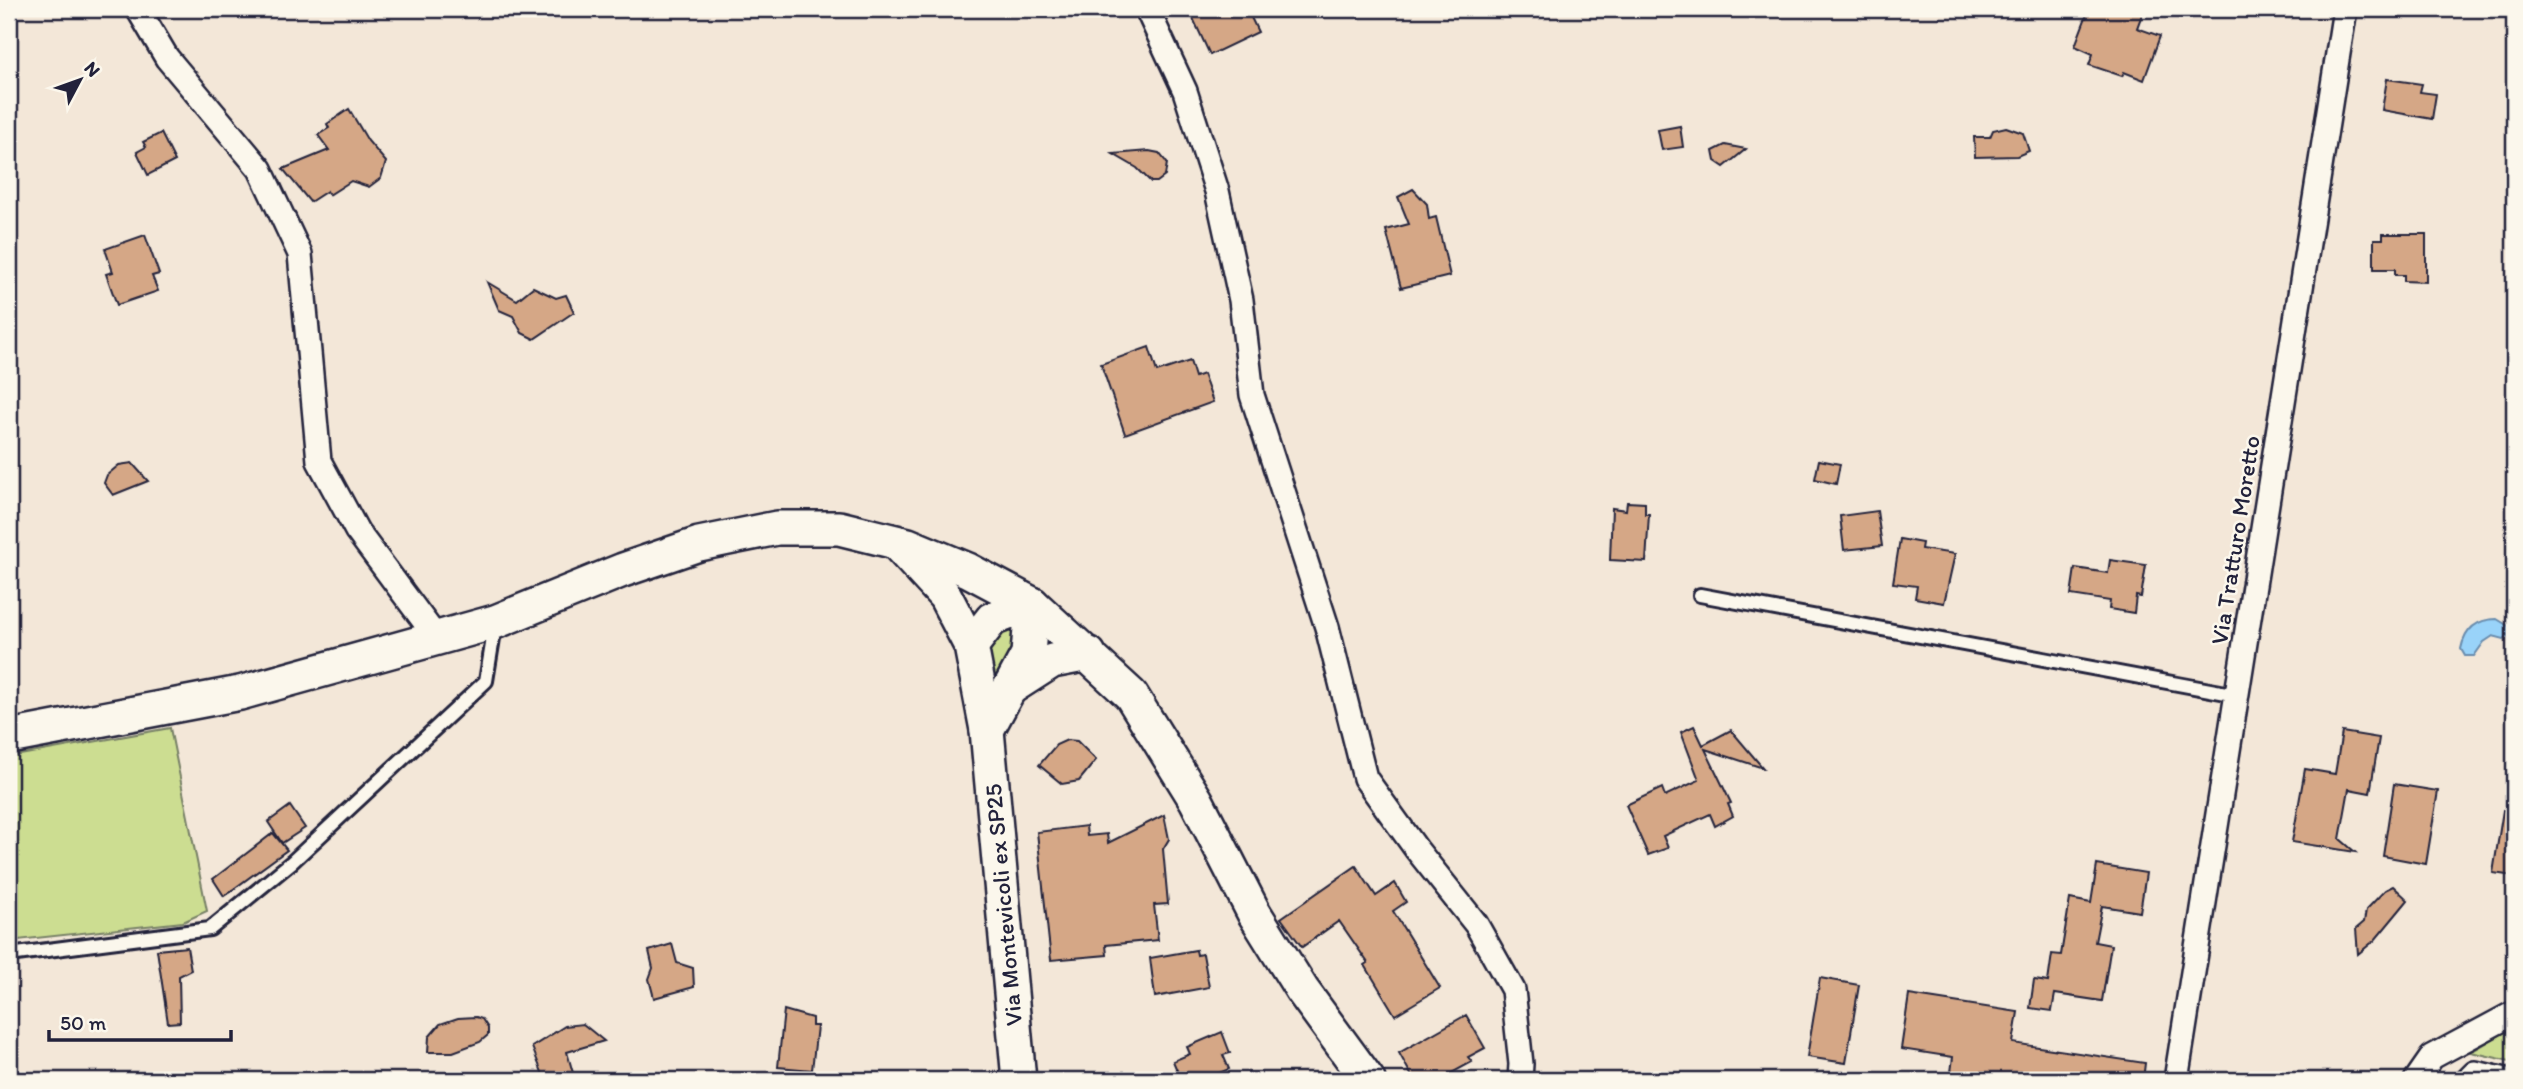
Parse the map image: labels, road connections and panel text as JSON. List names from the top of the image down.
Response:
{
  "streets": {
    "street": ["Via Tratturo Moretto", "Via Montevicoli ex SP25"]
  },
  "scale_bar": "50 m",
  "north": "top right"
}
